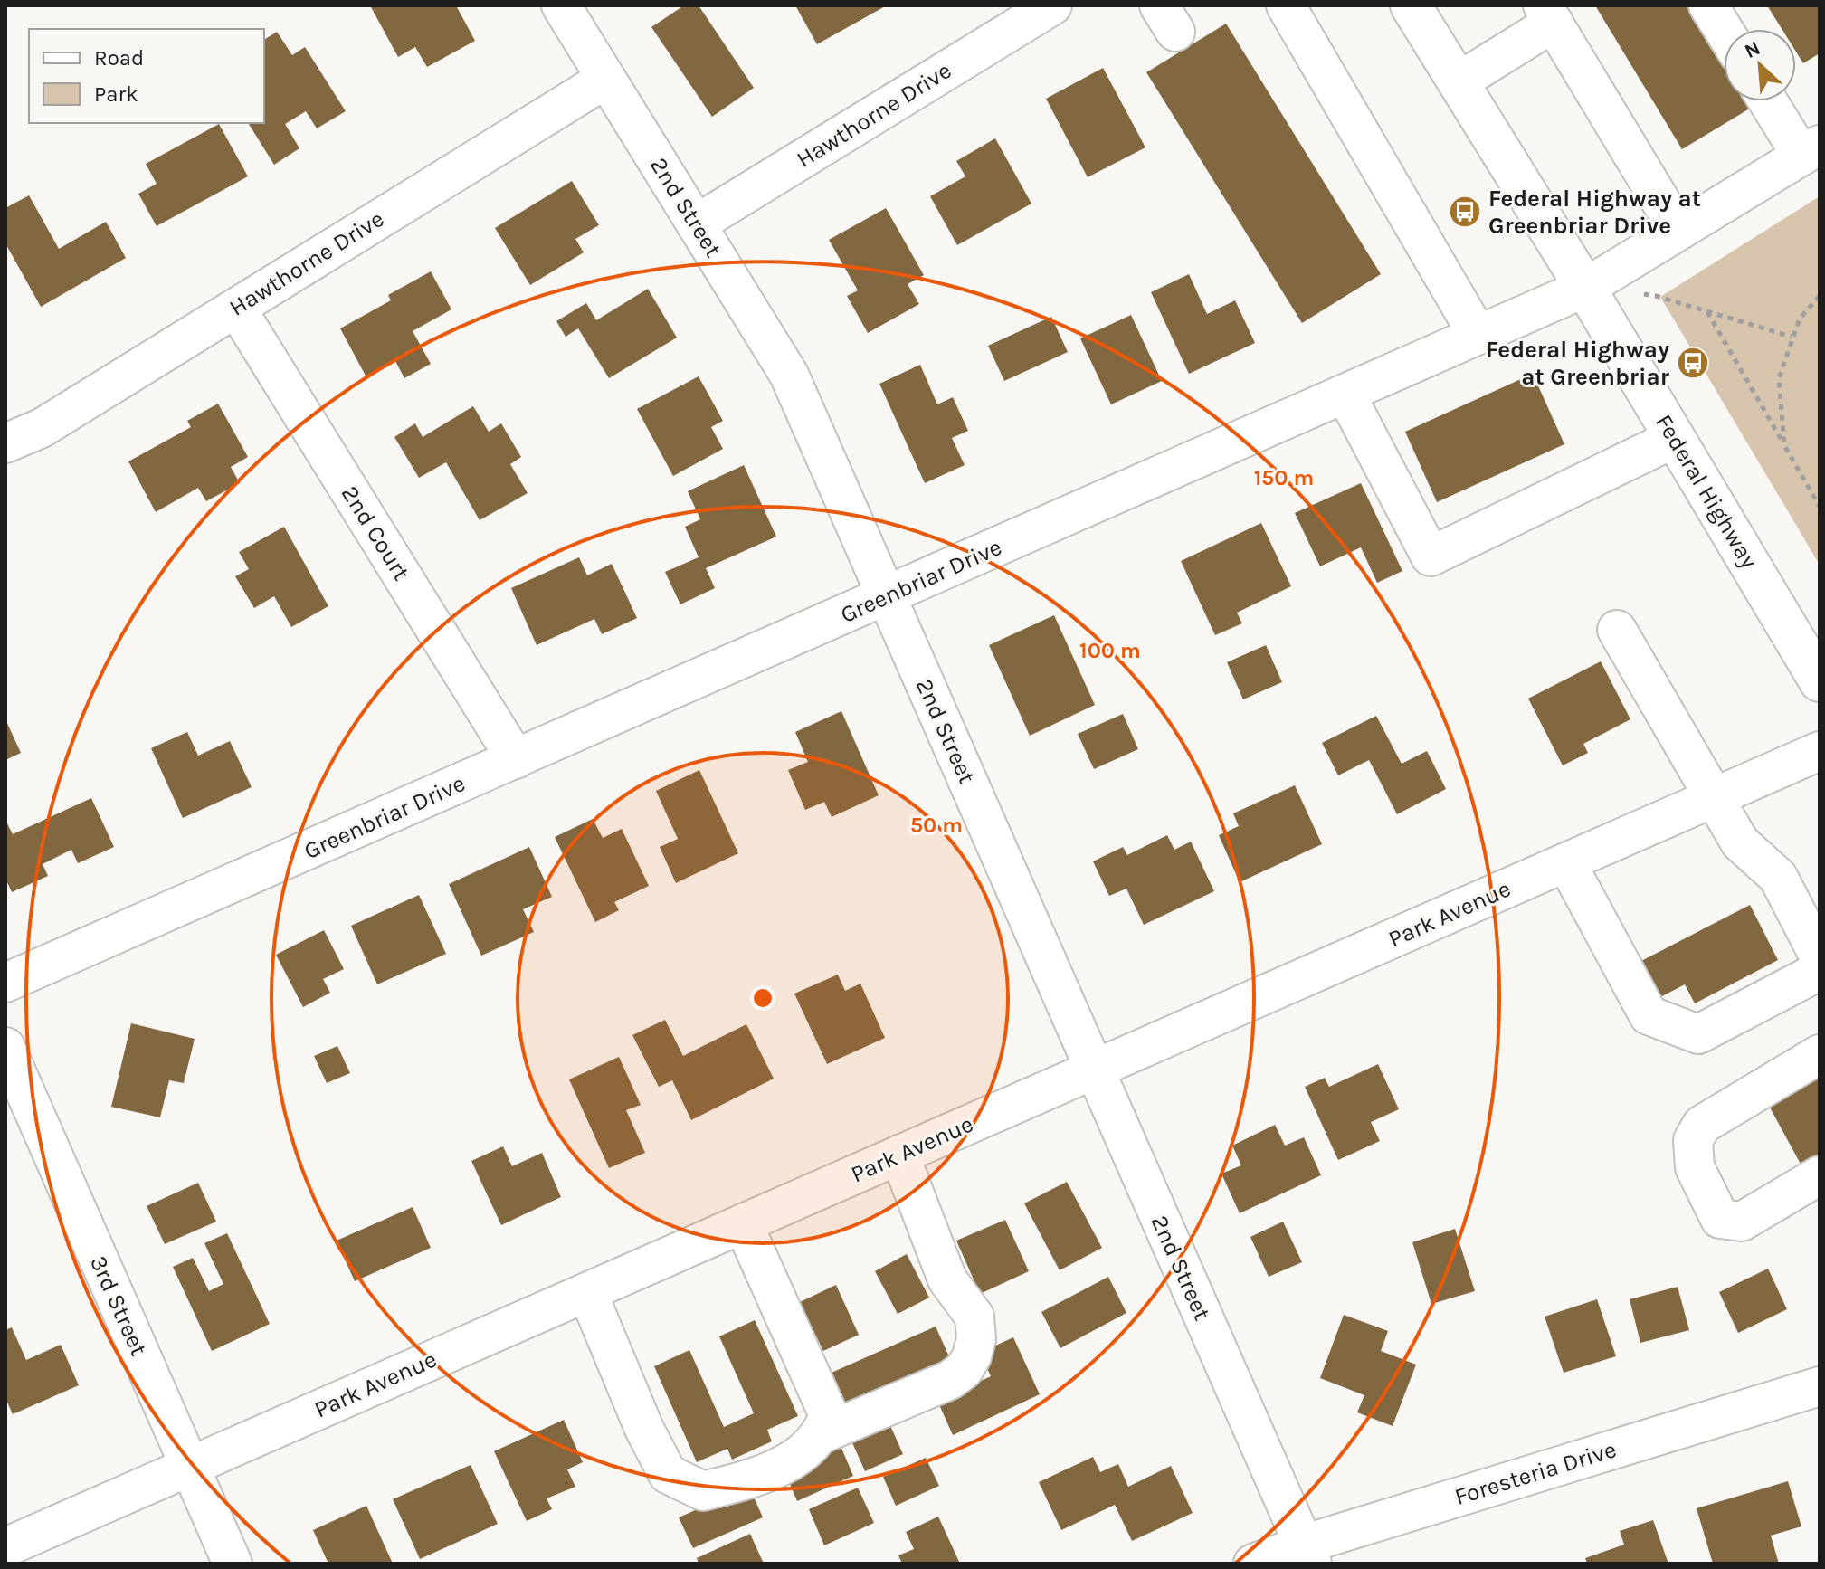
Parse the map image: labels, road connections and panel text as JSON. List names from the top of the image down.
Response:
{
  "streets": {
    "main road": ["Federal Highway"],
    "street": [
      "Hawthorne Drive",
      "2nd Street",
      "2nd Court",
      "Greenbriar Drive",
      "Park Avenue",
      "3rd Street",
      "Foresteria Drive"
    ]
  },
  "crossings": [
    ["Hawthorne Drive", "2nd Street"],
    ["Hawthorne Drive", "2nd Court"],
    ["2nd Street", "Greenbriar Drive"],
    ["2nd Street", "Park Avenue"],
    ["2nd Street", "Foresteria Drive"],
    ["Federal Highway", "Greenbriar Drive"],
    ["2nd Court", "Greenbriar Drive"],
    ["Park Avenue", "3rd Street"]
  ],
  "places": {
    "bus stop": ["Federal Highway at Greenbriar Drive", "Federal Highway at Greenbriar"]
  },
  "legend": ["Road", "Park"],
  "north": "top left",
  "rings": ["150 m", "100 m", "50 m"]
}
